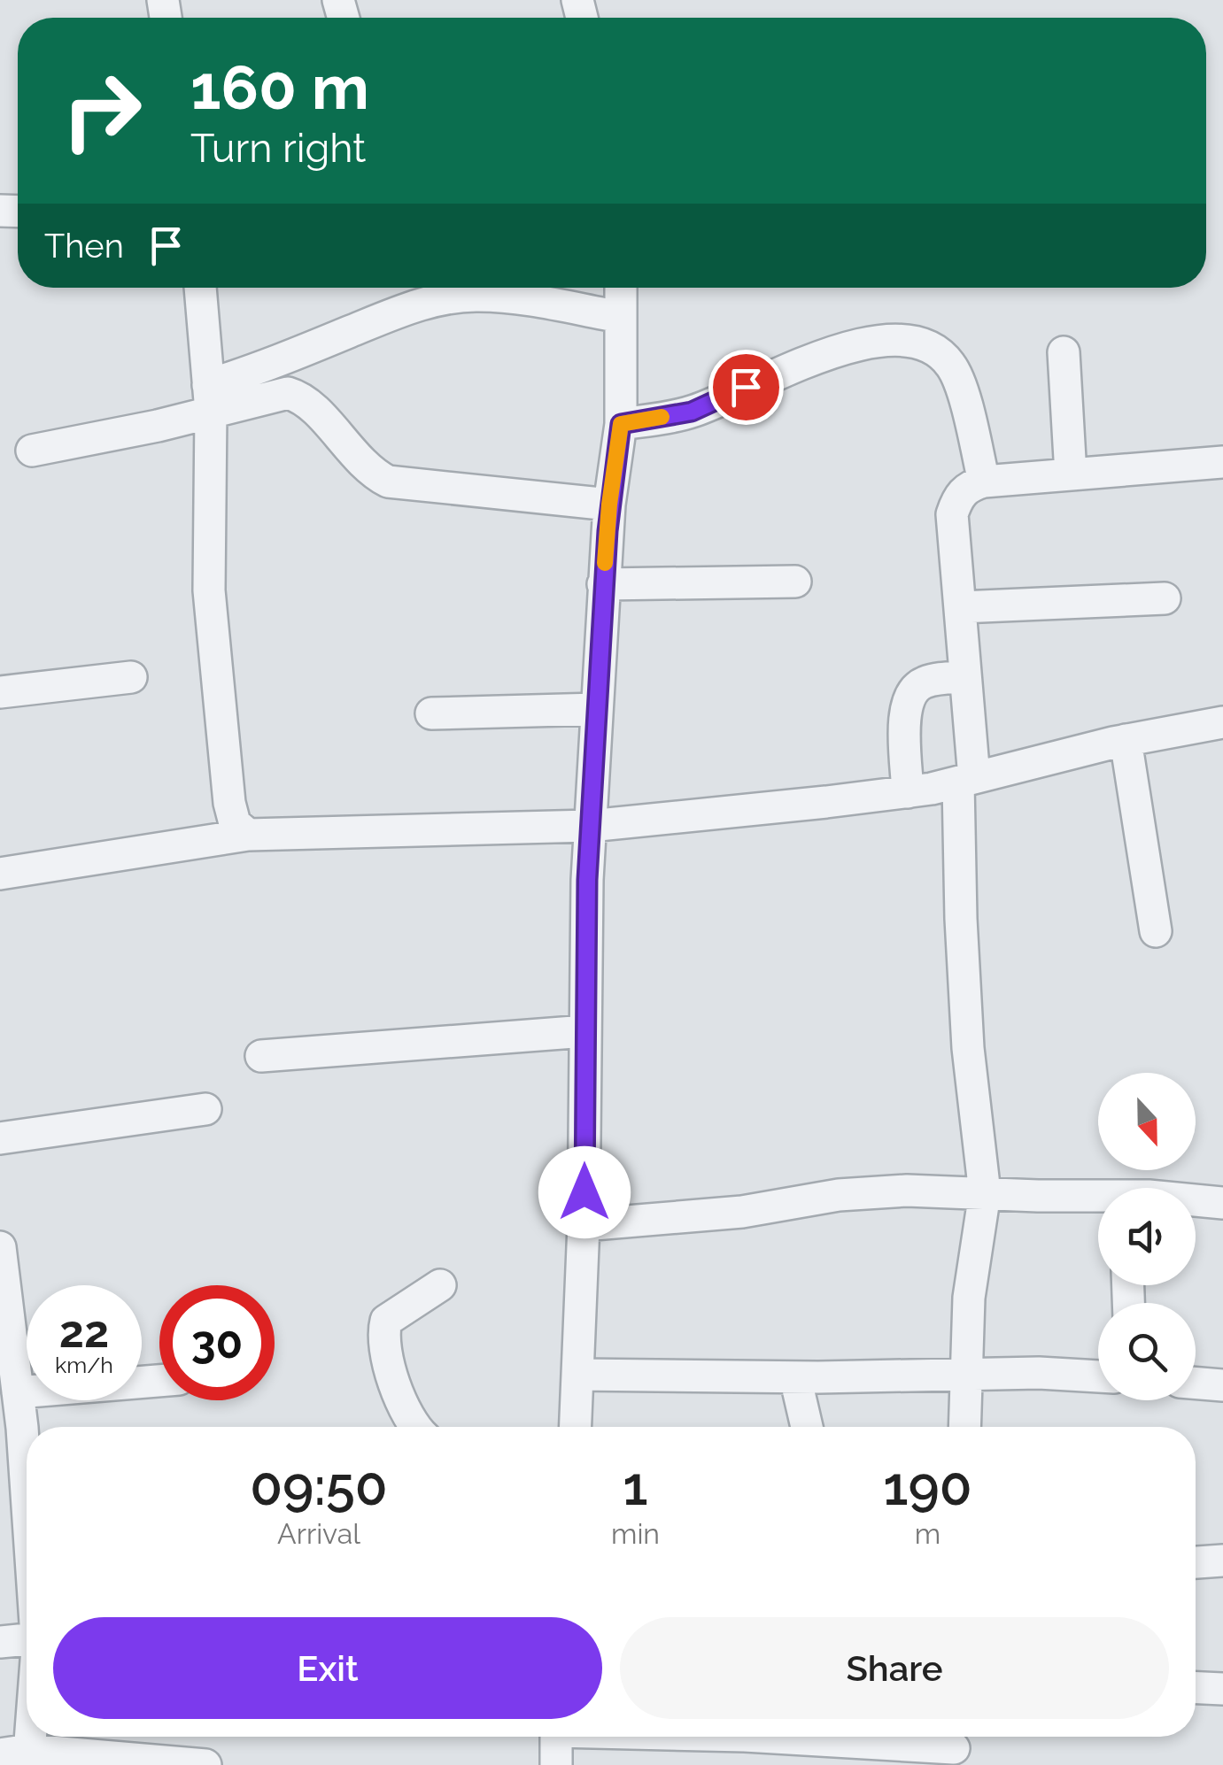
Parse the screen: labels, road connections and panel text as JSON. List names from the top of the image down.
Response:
{
  "north": "bottom",
  "page": {
    "turn": ["160 m", "Turn right"],
    "then": "Then",
    "speed": "22 km/h",
    "limit": "30",
    "eta": [
      "09:50",
      "Arrival",
      "1",
      "min",
      "190",
      "m"
    ],
    "buttons": ["Exit", "Share"]
  }
}
